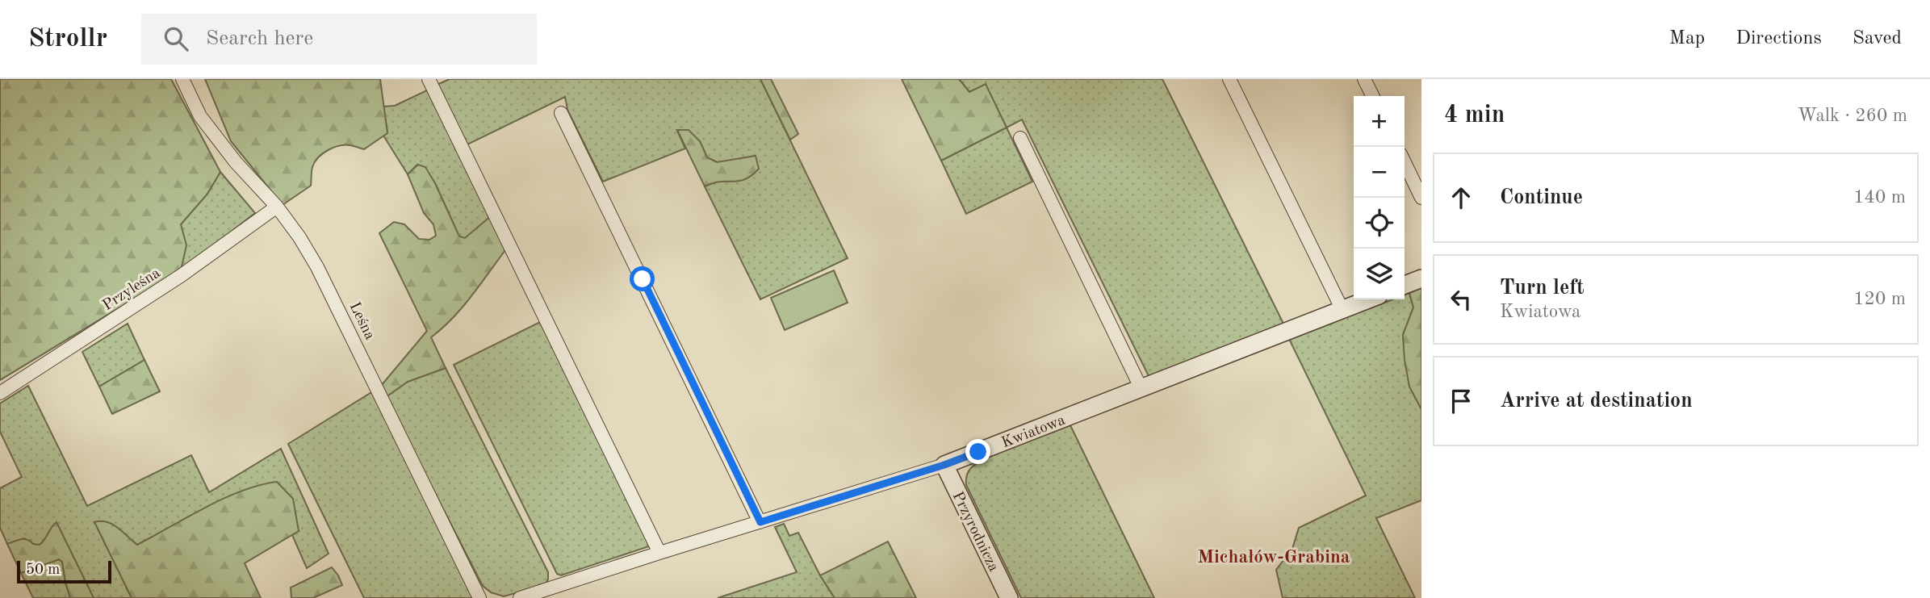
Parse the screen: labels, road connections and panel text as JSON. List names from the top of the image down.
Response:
{
  "streets": {
    "street": [
      "Przyleśna",
      "Leśna",
      "Kwiatowa",
      "Przyrodnicza"
    ]
  },
  "crossings": [
    ["Przyleśna", "Leśna"],
    ["Kwiatowa", "Przyrodnicza"]
  ],
  "districts": ["Michałów-Grabina"],
  "scale_bar": "50 m",
  "page": {
    "header": "Strollr",
    "search": "Search here",
    "nav": ["Map", "Directions", "Saved"],
    "heading": ["4 min", "Walk · 260 m"],
    "map_buttons": ["+", "−"],
    "list": [
      ["Continue", "140 m"],
      ["Turn left", "Kwiatowa", "120 m"],
      "Arrive at destination"
    ],
    "scale": "50 m"
  }
}
